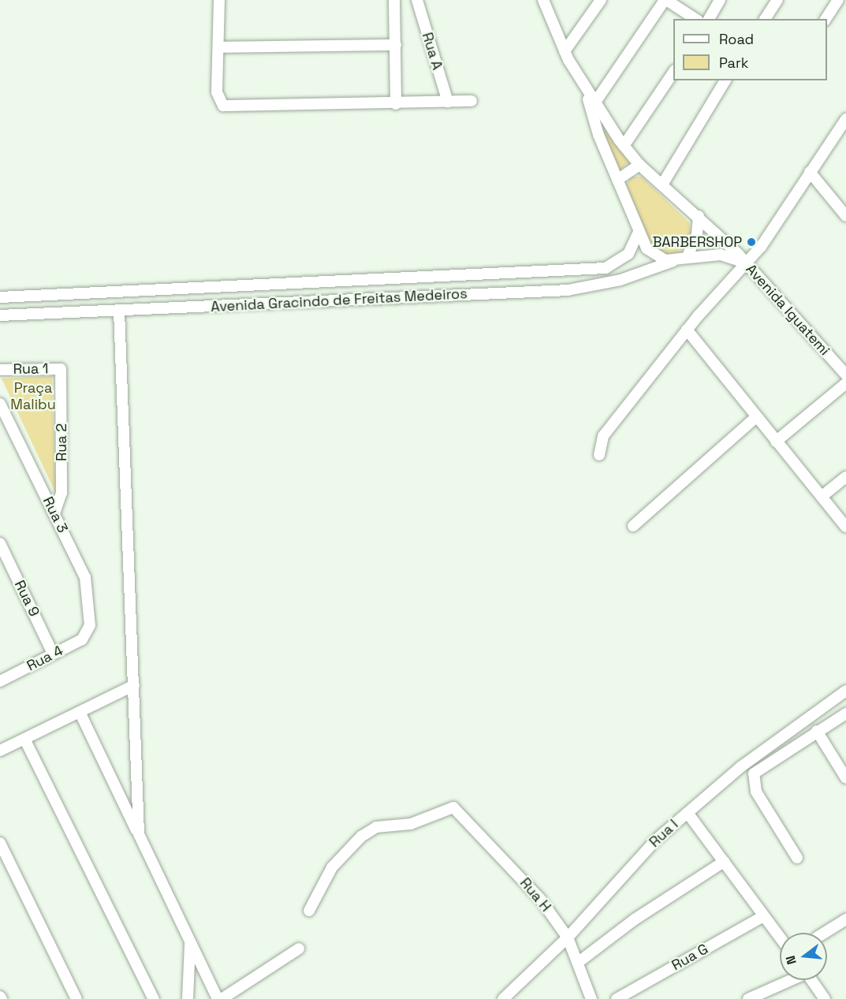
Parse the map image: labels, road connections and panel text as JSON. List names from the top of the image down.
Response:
{
  "streets": {
    "street": [
      "Rua A",
      "Avenida Gracindo de Freitas Medeiros",
      "Avenida Iguatemi",
      "Rua 1",
      "Rua 2",
      "Rua 3",
      "Rua 9",
      "Rua 4",
      "Rua I",
      "Rua H",
      "Rua G"
    ]
  },
  "crossings": [
    ["Avenida Gracindo de Freitas Medeiros", "Avenida Iguatemi"],
    ["Rua 1", "Rua 2"],
    ["Rua 2", "Rua 3"],
    ["Rua 3", "Rua 4"],
    ["Rua 9", "Rua 4"],
    ["Rua I", "Rua H"]
  ],
  "parks": ["Praça Malibu"],
  "places": ["BARBERSHOP"],
  "legend": ["Road", "Park"],
  "north": "left"
}
